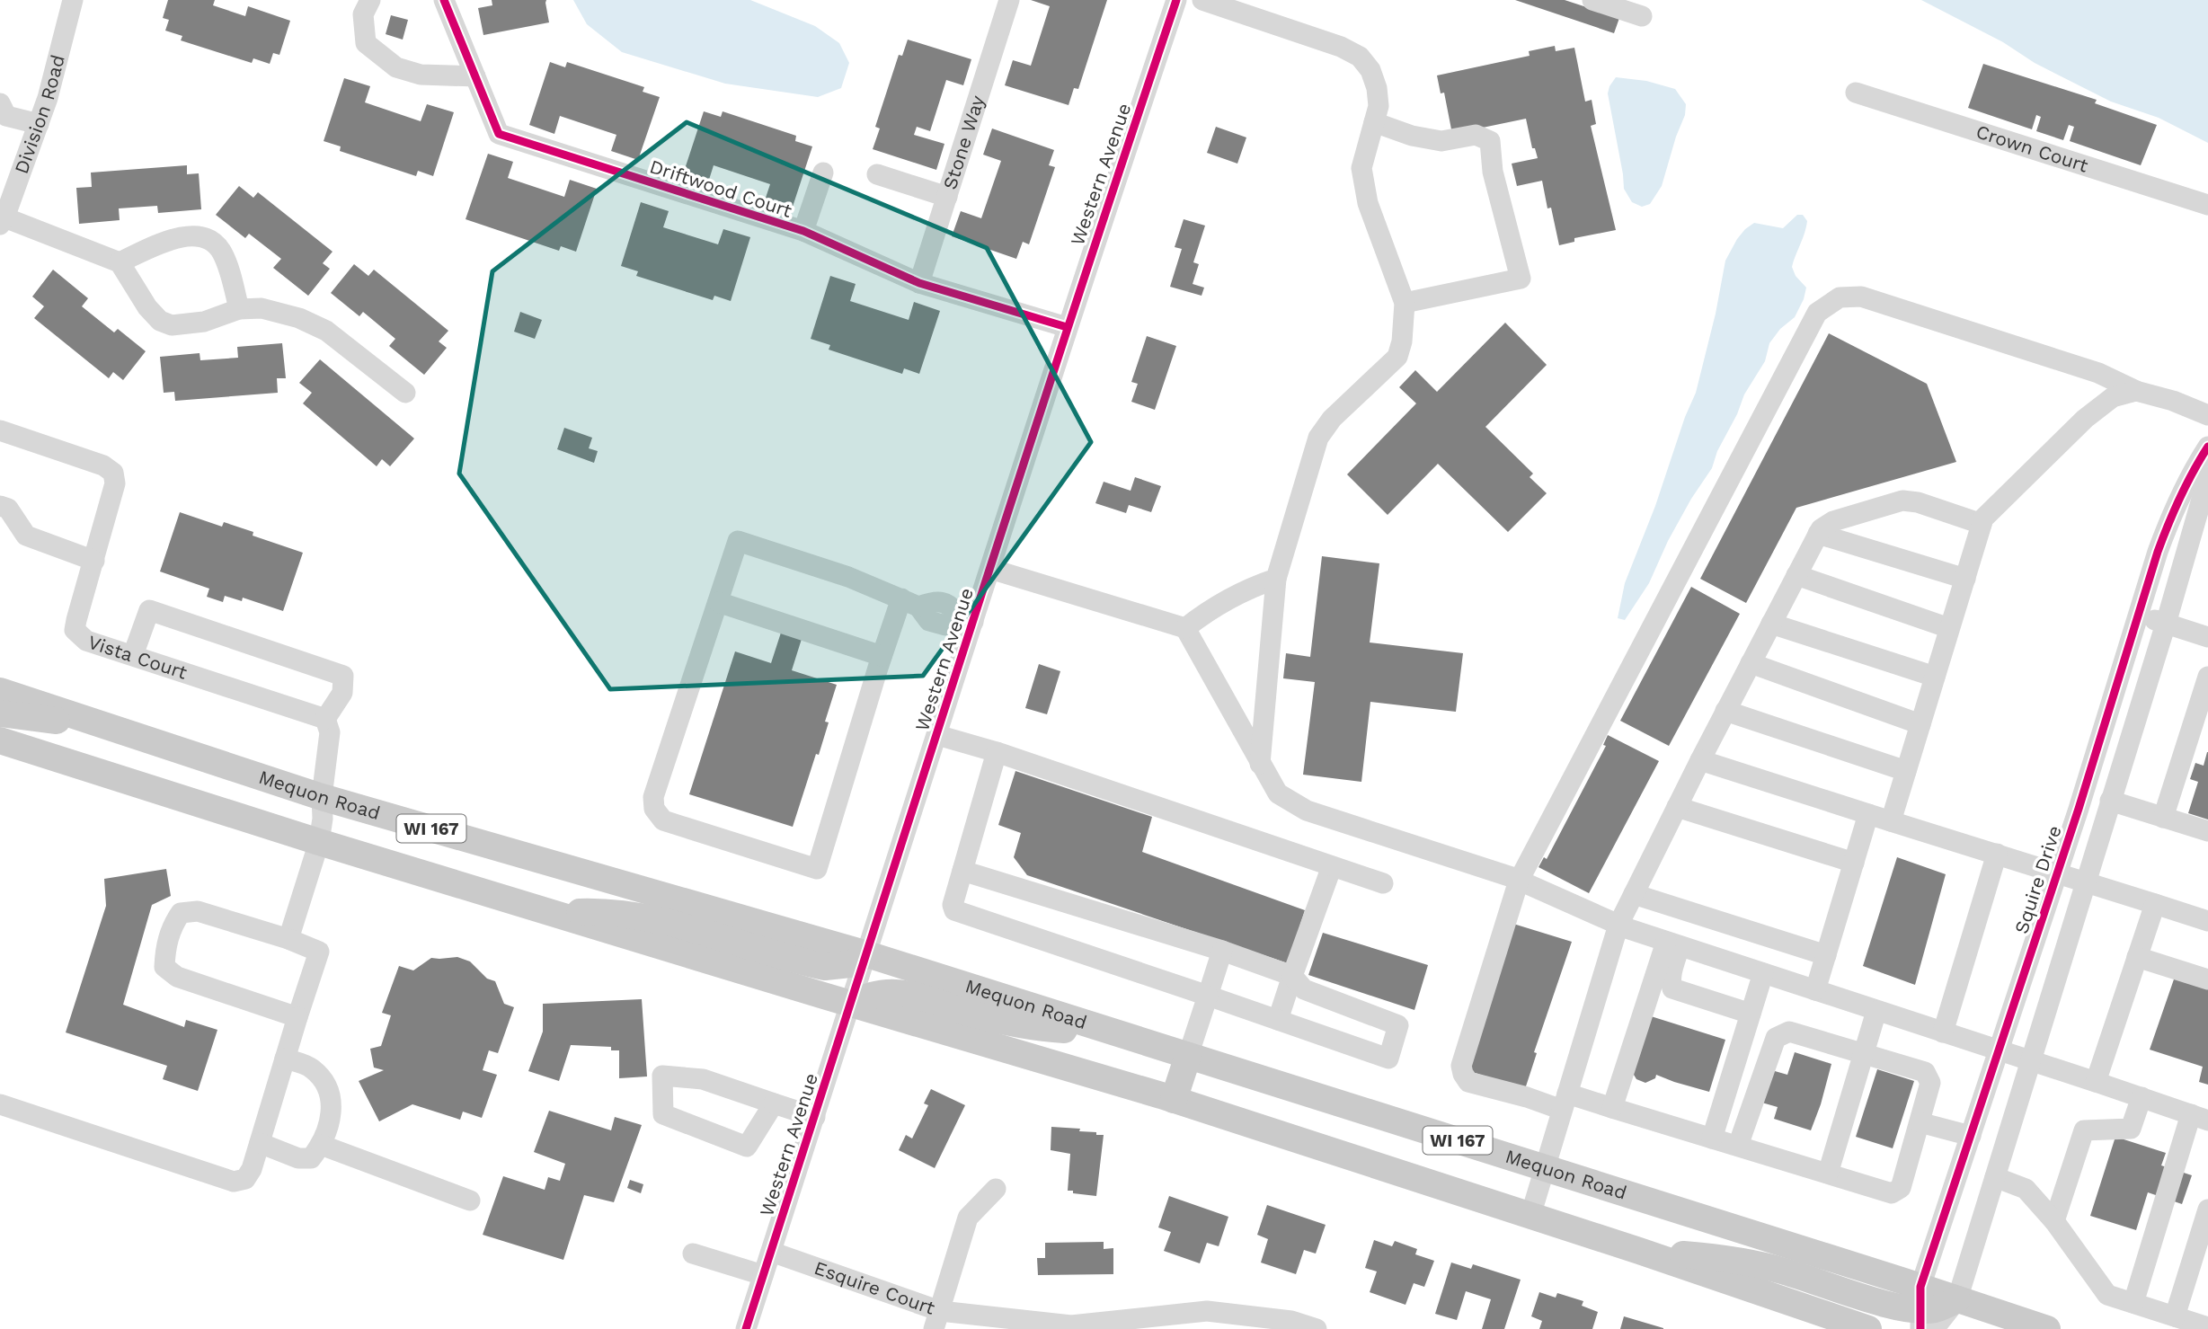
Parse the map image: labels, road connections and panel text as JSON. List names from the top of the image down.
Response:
{
  "streets": {
    "main road": ["Mequon Road", "WI 167"],
    "street": [
      "Division Road",
      "Stone Way",
      "Crown Court",
      "Western Avenue",
      "Driftwood Court",
      "Vista Court",
      "Squire Drive",
      "Esquire Court"
    ]
  },
  "crossings": [
    ["Stone Way", "Driftwood Court"],
    ["Western Avenue", "Driftwood Court"],
    ["Western Avenue", "Mequon Road"],
    ["Western Avenue", "WI 167"],
    ["Western Avenue", "Esquire Court"],
    ["Mequon Road", "Squire Drive"]
  ]
}
